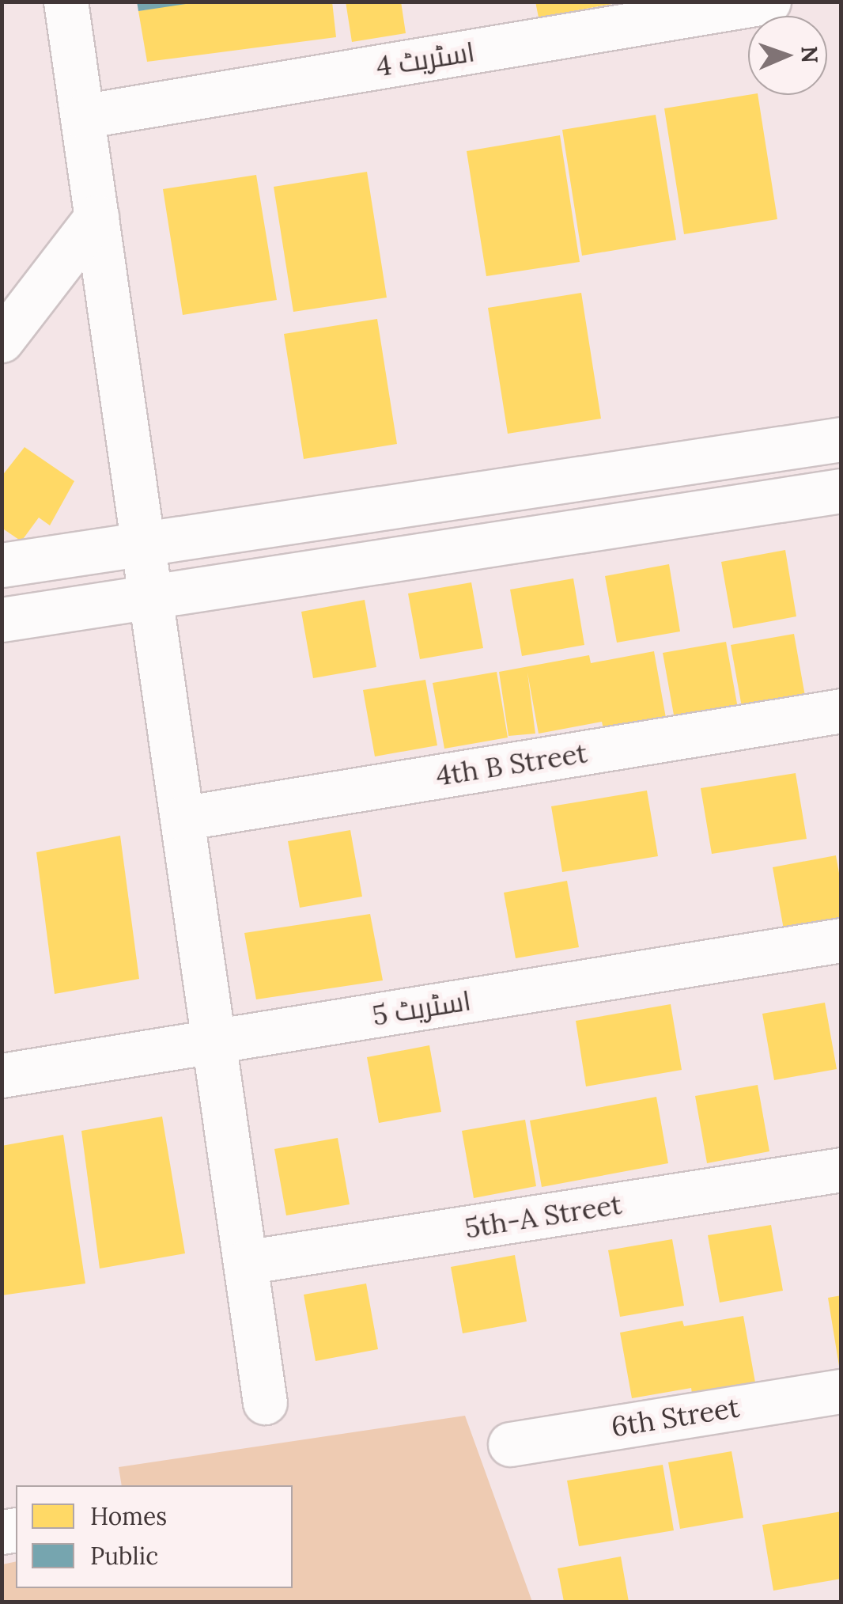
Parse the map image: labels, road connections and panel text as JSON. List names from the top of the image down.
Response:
{
  "streets": {
    "street": [
      "اسٹریٹ 4",
      "4th B Street",
      "اسٹریٹ 5",
      "5th-A Street",
      "6th Street"
    ]
  },
  "legend": ["Homes", "Public"],
  "north": "right"
}
